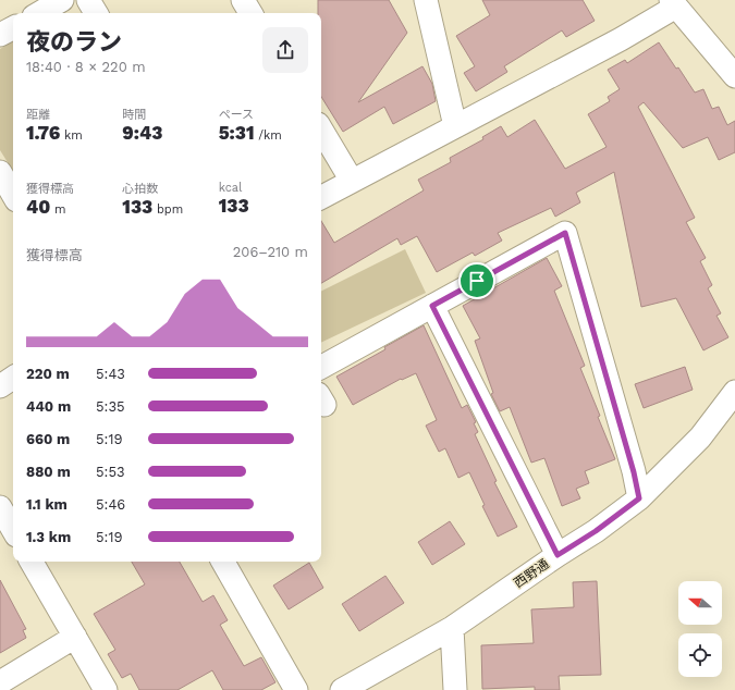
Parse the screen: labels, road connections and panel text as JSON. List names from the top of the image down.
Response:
{
  "streets": {
    "street": ["西野通"]
  },
  "north": "left",
  "page": {
    "heading": ["夜のラン", "18:40 · 8 × 220 m"],
    "stats": [
      ["距離", "1.76 km"],
      ["時間", "9:43"],
      ["ペース", "5:31 /km"],
      ["獲得標高", "40 m"],
      ["心拍数", "133 bpm"],
      ["kcal", "133"]
    ],
    "chart": ["獲得標高", "206–210 m"],
    "list": [
      {
        "name": "220 m",
        "note": "5:43"
      },
      {
        "name": "440 m",
        "note": "5:35"
      },
      {
        "name": "660 m",
        "note": "5:19"
      },
      {
        "name": "880 m",
        "note": "5:53"
      },
      {
        "name": "1.1 km",
        "note": "5:46"
      },
      {
        "name": "1.3 km",
        "note": "5:19"
      }
    ]
  }
}
